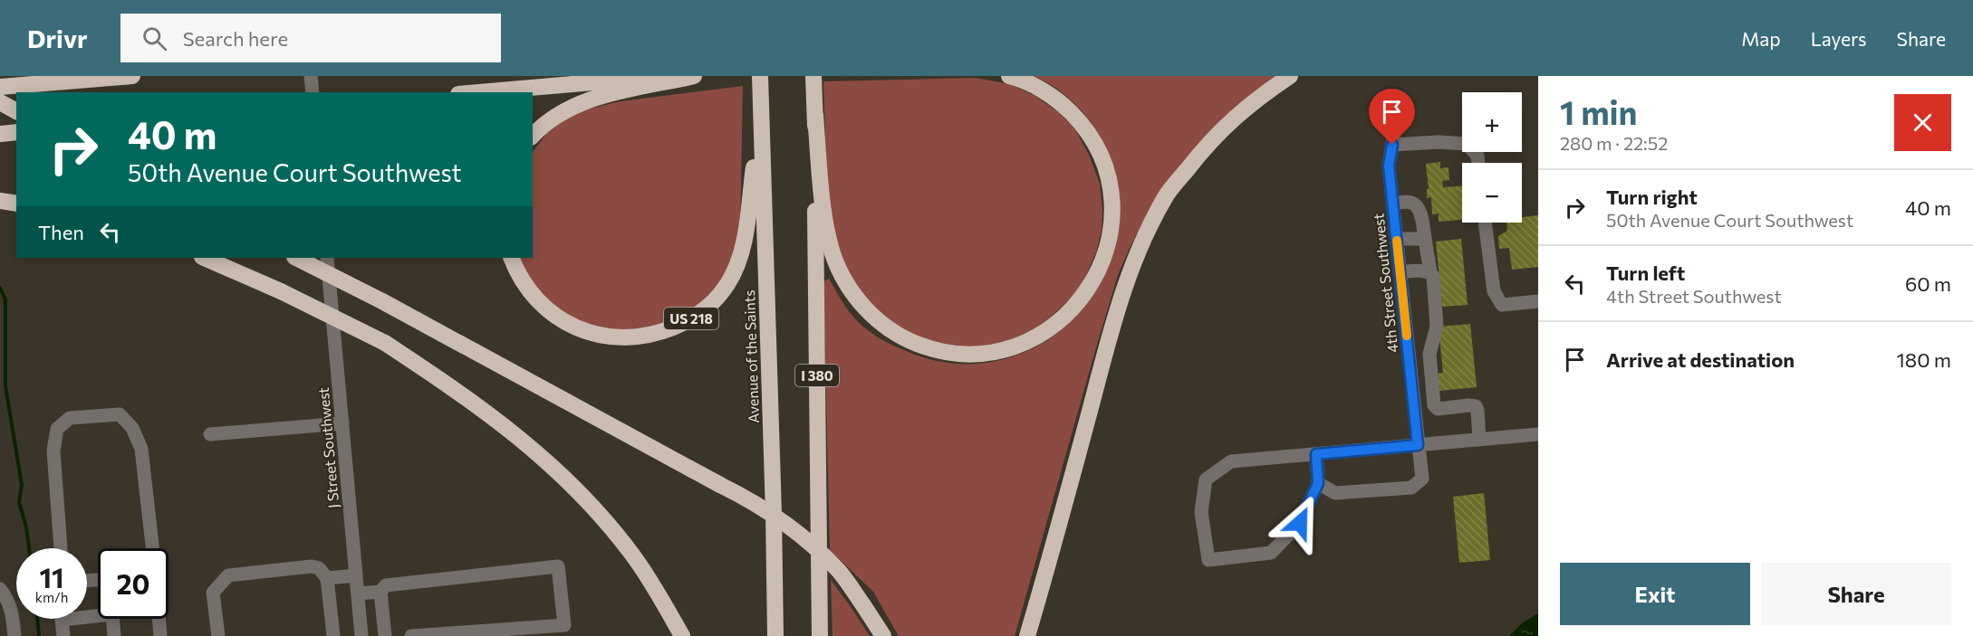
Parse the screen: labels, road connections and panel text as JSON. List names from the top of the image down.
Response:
{
  "streets": {
    "highway": ["US 218", "Avenue of the Saints", "I 380"],
    "street": ["4th Street Southwest", "J Street Southwest"]
  },
  "crossings": [
    ["US 218", "Avenue of the Saints"]
  ],
  "page": {
    "header": "Drivr",
    "search": "Search here",
    "nav": ["Map", "Layers", "Share"],
    "heading": ["1 min", "280 m · 22:52"],
    "map_buttons": ["+", "−"],
    "turn": ["40 m", "50th Avenue Court Southwest"],
    "list": [
      {
        "name": "Turn right",
        "note": "50th Avenue Court Southwest",
        "value": "40 m"
      },
      {
        "name": "Turn left",
        "note": "4th Street Southwest",
        "value": "60 m"
      },
      {
        "name": "Arrive at destination",
        "value": "180 m"
      }
    ],
    "then": "Then",
    "speed": "11 km/h",
    "limit": "20",
    "buttons": ["Exit", "Share"]
  }
}
